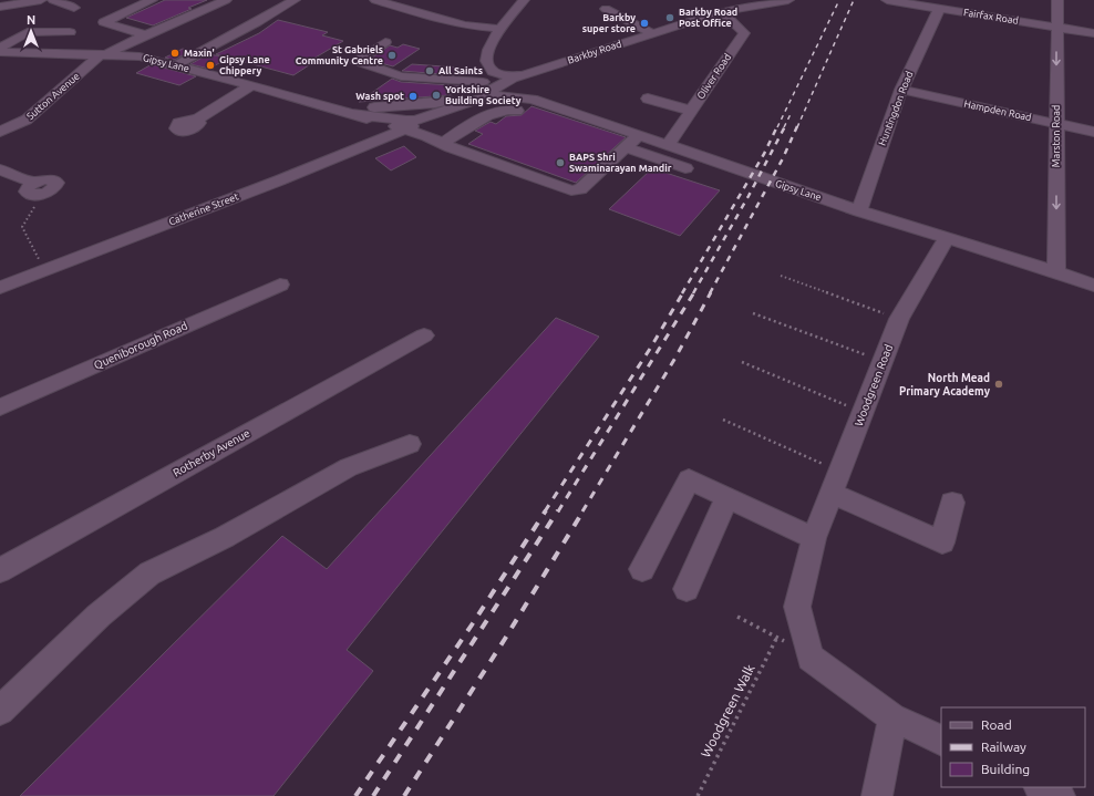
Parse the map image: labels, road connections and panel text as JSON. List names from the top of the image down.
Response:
{
  "streets": {
    "street": [
      "Fairfax Road",
      "Barkby Road",
      "Gipsy Lane",
      "Oliver Road",
      "Sutton Avenue",
      "Huntingdon Road",
      "Hampden Road",
      "Marston Road",
      "Catherine Street",
      "Queniborough Road",
      "Woodgreen Road",
      "Rotherby Avenue"
    ],
    "path": ["Woodgreen Walk"]
  },
  "crossings": [
    ["Fairfax Road", "Huntingdon Road"],
    ["Fairfax Road", "Marston Road"],
    ["Barkby Road", "Gipsy Lane"],
    ["Barkby Road", "Oliver Road"],
    ["Gipsy Lane", "Oliver Road"],
    ["Gipsy Lane", "Sutton Avenue"],
    ["Gipsy Lane", "Huntingdon Road"],
    ["Gipsy Lane", "Marston Road"],
    ["Gipsy Lane", "Catherine Street"],
    ["Gipsy Lane", "Woodgreen Road"],
    ["Huntingdon Road", "Hampden Road"],
    ["Hampden Road", "Marston Road"]
  ],
  "one_way": ["Marston Road"],
  "places": [
    "Barkby Road Post Office",
    "Barkby super store",
    "Maxin'",
    "St Gabriels Community Centre",
    "Gipsy Lane Chippery",
    "All Saints",
    "Yorkshire Building Society",
    "Wash spot",
    "BAPS Shri Swaminarayan Mandir",
    "North Mead Primary Academy"
  ],
  "legend": ["Road", "Railway", "Building"],
  "north": "top"
}
